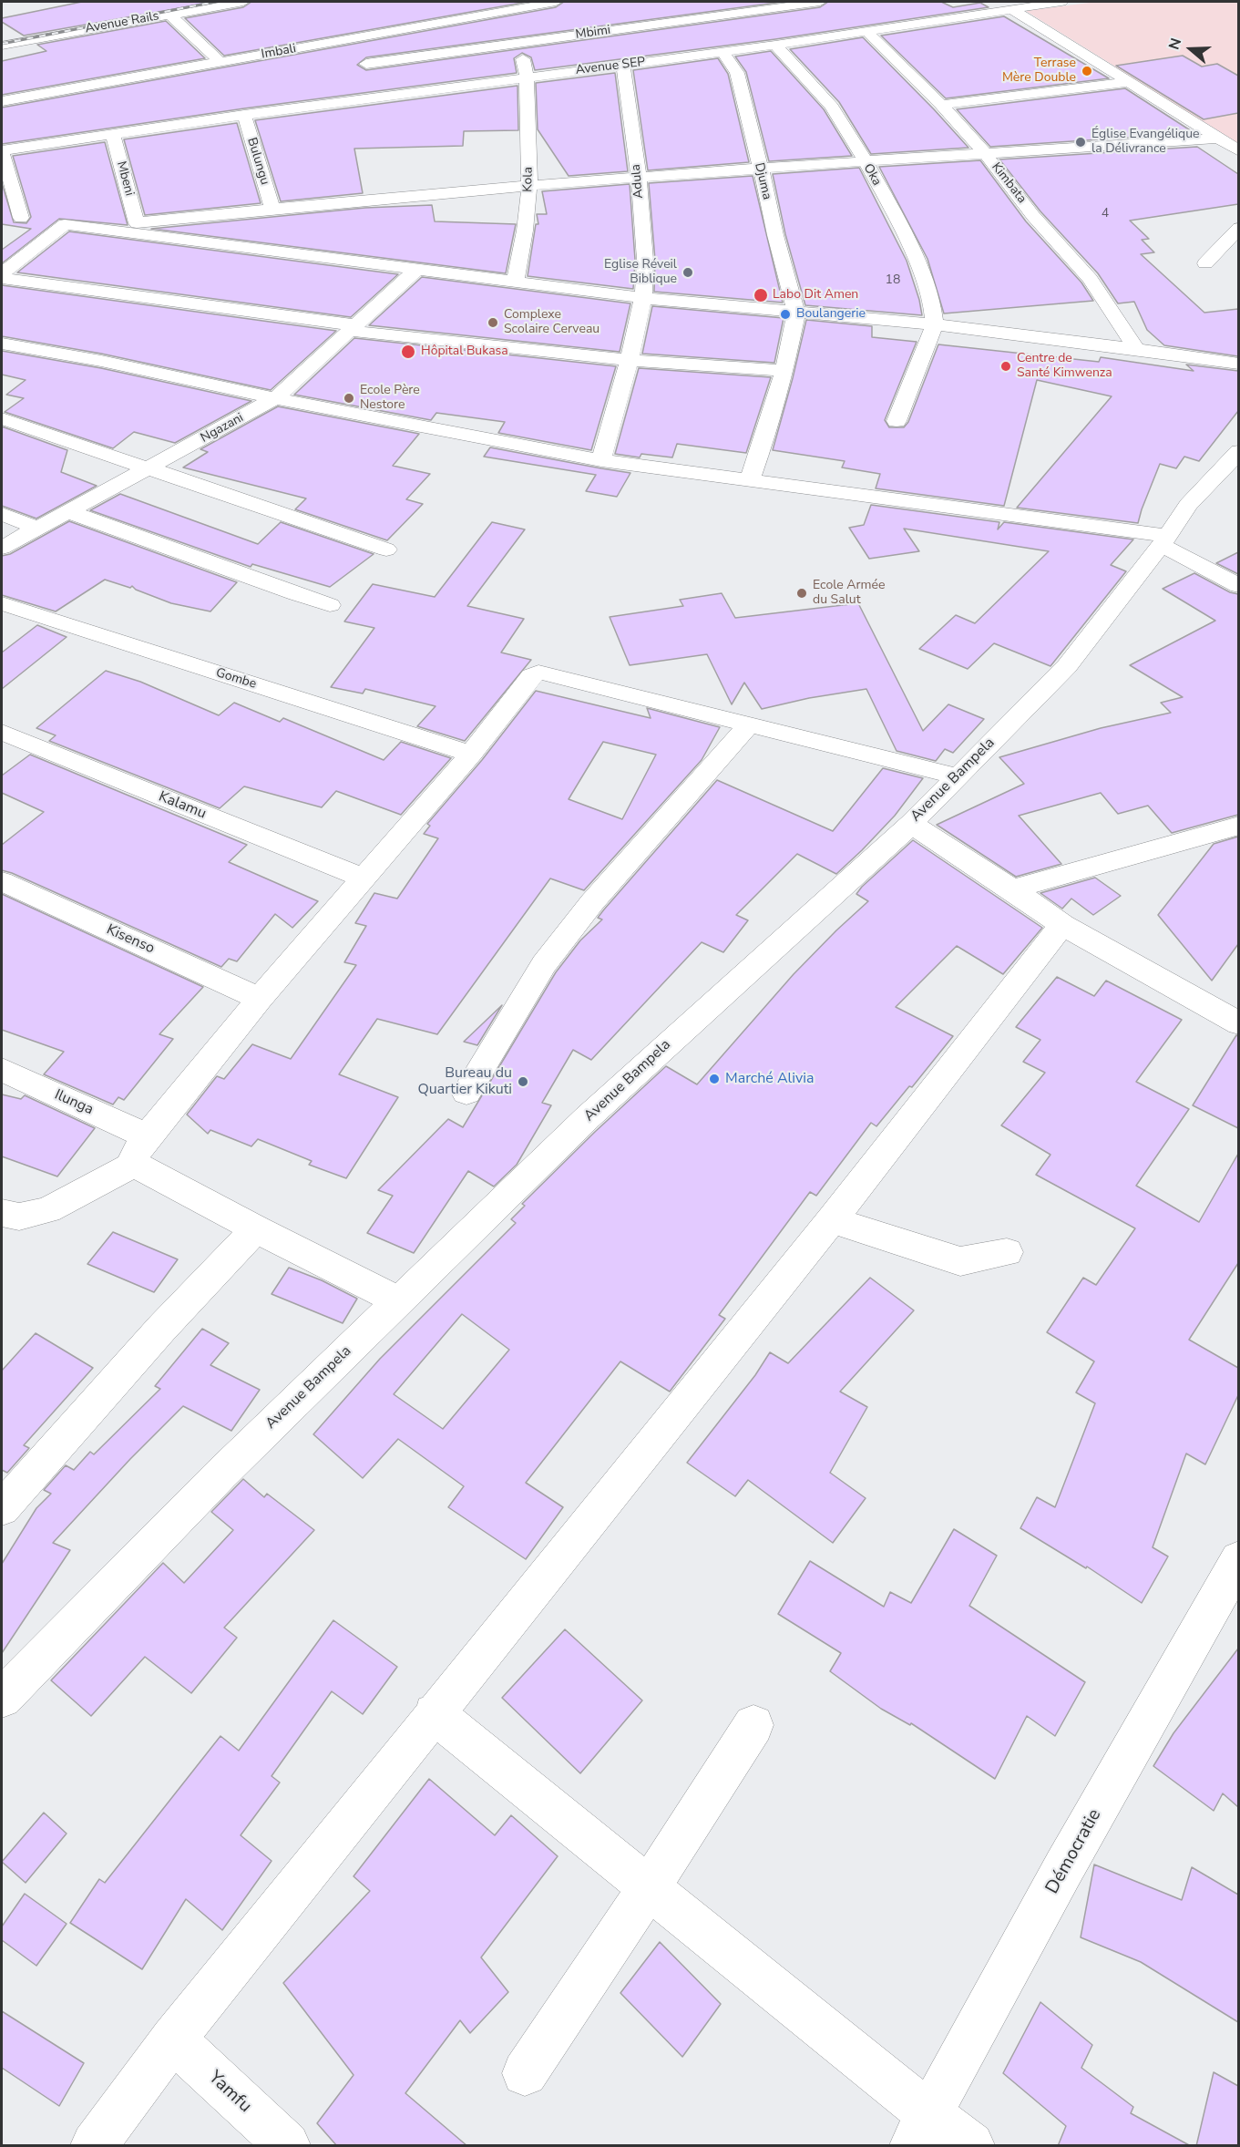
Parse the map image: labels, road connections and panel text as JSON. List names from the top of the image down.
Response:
{
  "streets": {
    "street": [
      "Avenue Rails",
      "Mbimi",
      "Imbali",
      "Avenue SEP",
      "Bulungu",
      "Oka",
      "Mbeni",
      "Kola",
      "Adula",
      "Djuma",
      "Kimbata",
      "Ngazani",
      "Gombe",
      "Avenue Bampela",
      "Kalamu",
      "Kisenso",
      "Ilunga",
      "Démocratie",
      "Yamfu"
    ]
  },
  "crossings": [
    ["Mbimi", "Kola"],
    ["Imbali", "Kola"],
    ["Avenue SEP", "Bulungu"],
    ["Avenue SEP", "Oka"],
    ["Avenue SEP", "Mbeni"],
    ["Avenue SEP", "Kola"],
    ["Avenue SEP", "Adula"],
    ["Avenue SEP", "Djuma"],
    ["Avenue SEP", "Kimbata"],
    ["Avenue Bampela", "Ilunga"]
  ],
  "places": [
    "Terrase Mère Double",
    "Église Evangélique la Délivrance",
    "Eglise Réveil Biblique",
    "Labo Dit Amen",
    "Boulangerie",
    "Complexe Scolaire Cerveau",
    "Hôpital Bukasa",
    "Centre de Santé Kimwenza",
    "Ecole Père Nestore",
    "Ecole Armée du Salut",
    "Marché Alivia",
    "Bureau du Quartier Kikuti"
  ],
  "house_numbers": ["4", "18"],
  "north": "left"
}
